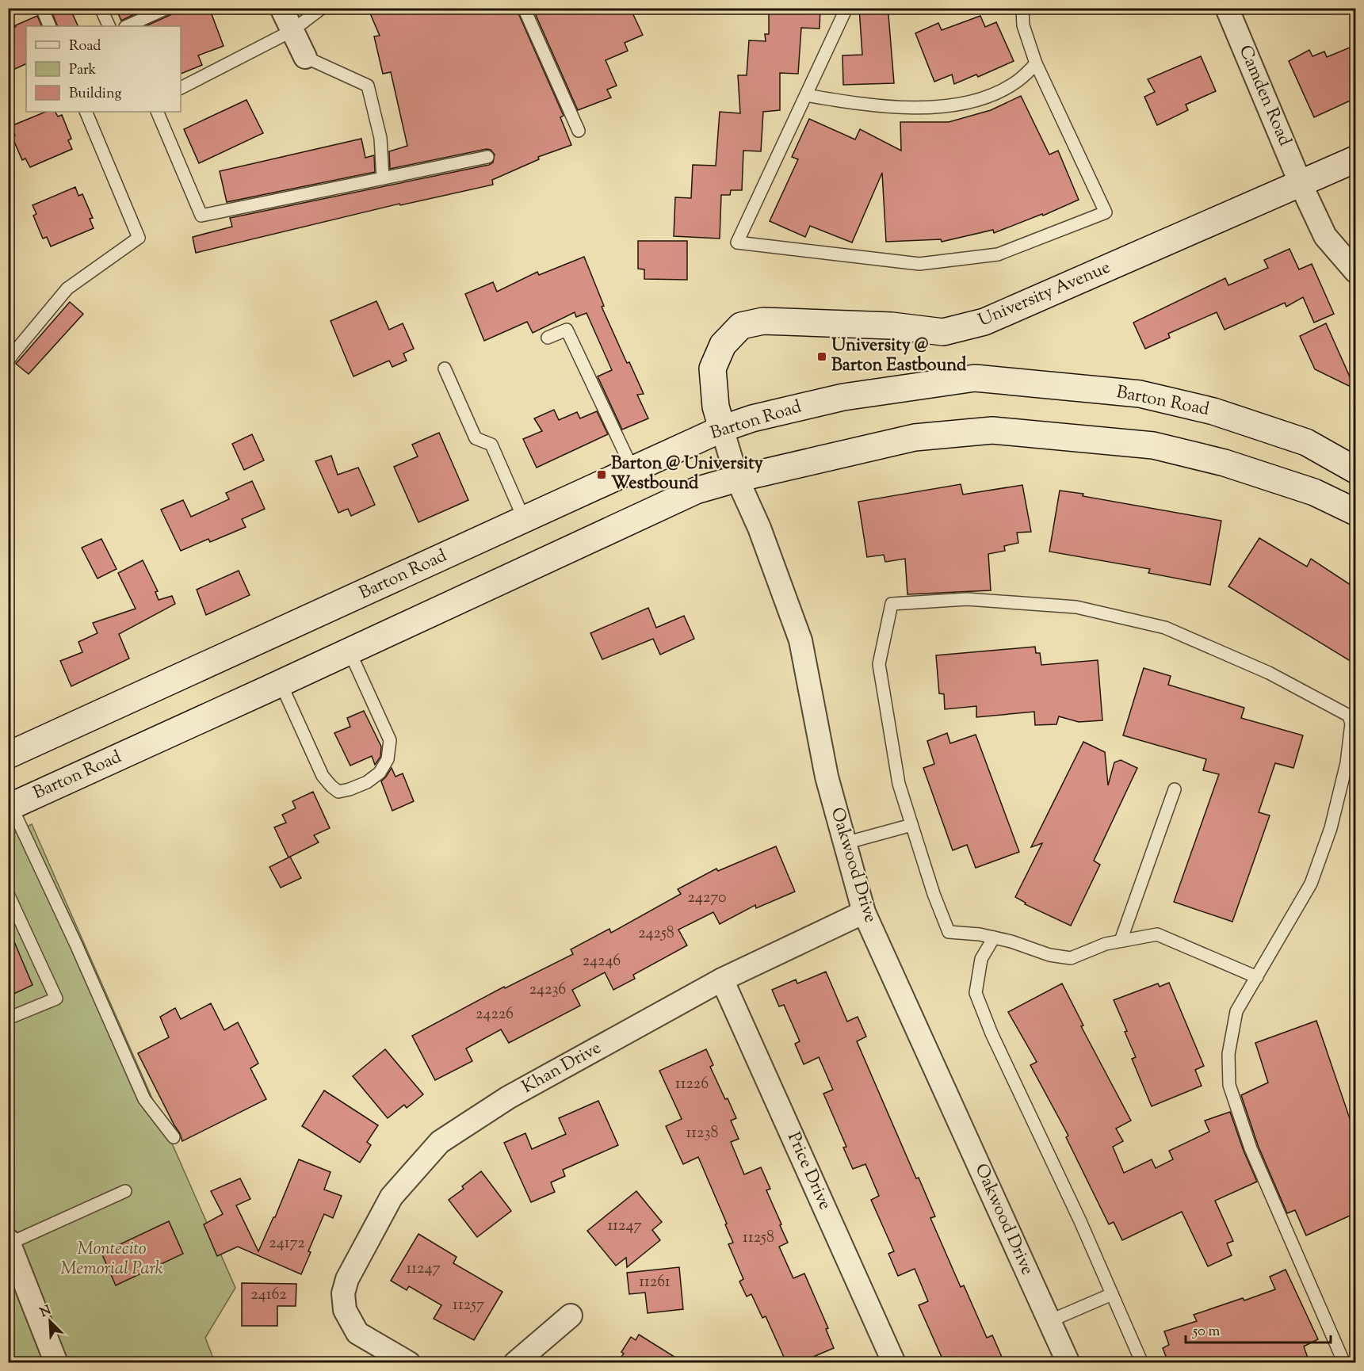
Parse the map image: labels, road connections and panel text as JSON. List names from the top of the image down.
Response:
{
  "streets": {
    "main road": ["University Avenue", "Barton Road"],
    "street": [
      "Camden Road",
      "Oakwood Drive",
      "Khan Drive",
      "Price Drive"
    ]
  },
  "crossings": [
    ["Camden Road", "University Avenue"],
    ["University Avenue", "Barton Road"],
    ["University Avenue", "Oakwood Drive"],
    ["Barton Road", "Oakwood Drive"],
    ["Oakwood Drive", "Khan Drive"],
    ["Khan Drive", "Price Drive"]
  ],
  "parks": ["Montecito Memorial Park"],
  "places": {
    "transit": ["University @ Barton Eastbound", "Barton @ University Westbound"]
  },
  "house_numbers": [
    "24270",
    "24258",
    "24246",
    "24236",
    "24226",
    "11226",
    "11238",
    "11247",
    "11258",
    "24172",
    "11247",
    "11261",
    "24162",
    "11257"
  ],
  "legend": ["Road", "Park", "Building"],
  "scale_bar": "50 m",
  "north": "top left"
}
